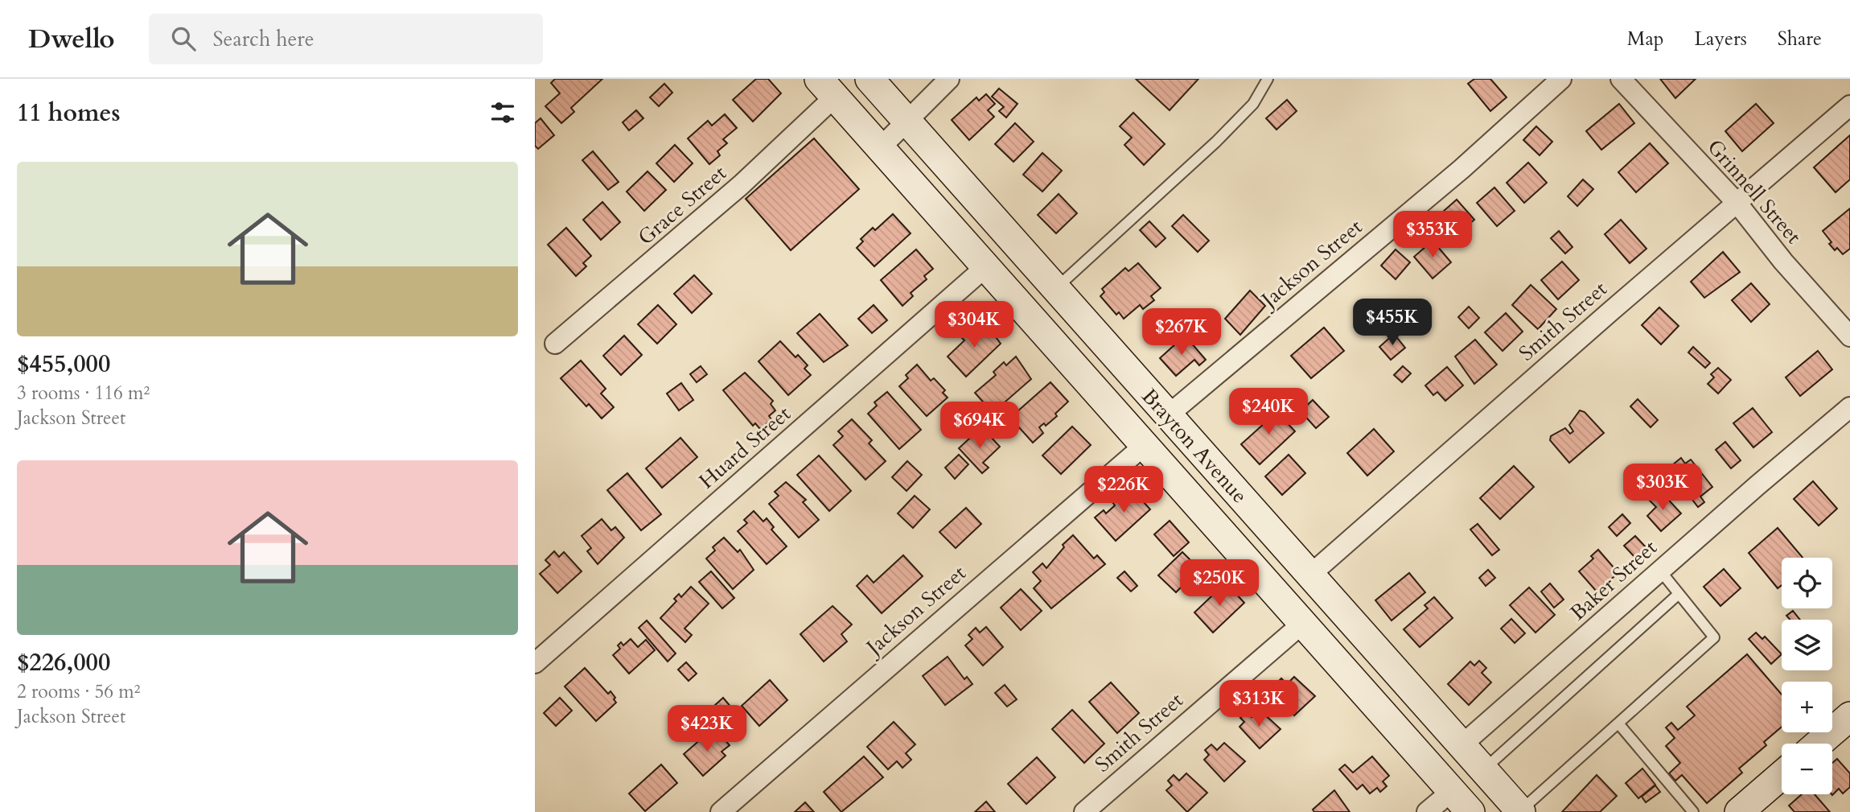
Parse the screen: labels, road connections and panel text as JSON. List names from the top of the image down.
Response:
{
  "streets": {
    "main road": ["Brayton Avenue"],
    "street": [
      "Grinnell Street",
      "Grace Street",
      "Jackson Street",
      "Smith Street",
      "Huard Street",
      "Baker Street"
    ]
  },
  "crossings": [
    ["Grinnell Street", "Smith Street"],
    ["Grace Street", "Brayton Avenue"],
    ["Jackson Street", "Brayton Avenue"],
    ["Smith Street", "Brayton Avenue"],
    ["Brayton Avenue", "Huard Street"],
    ["Brayton Avenue", "Baker Street"]
  ],
  "page": {
    "header": "Dwello",
    "search": "Search here",
    "nav": ["Map", "Layers", "Share"],
    "heading": "11 homes",
    "list": [
      {
        "name": "$455,000",
        "note": "3 rooms · 116 m² · Jackson Street"
      },
      {
        "name": "$226,000",
        "note": "2 rooms · 56 m² · Jackson Street"
      }
    ],
    "price": [
      "$353K",
      "$455K",
      "$304K",
      "$267K",
      "$240K",
      "$694K",
      "$303K",
      "$226K",
      "$250K",
      "$313K",
      "$423K"
    ],
    "map_buttons": ["+", "−"]
  }
}
